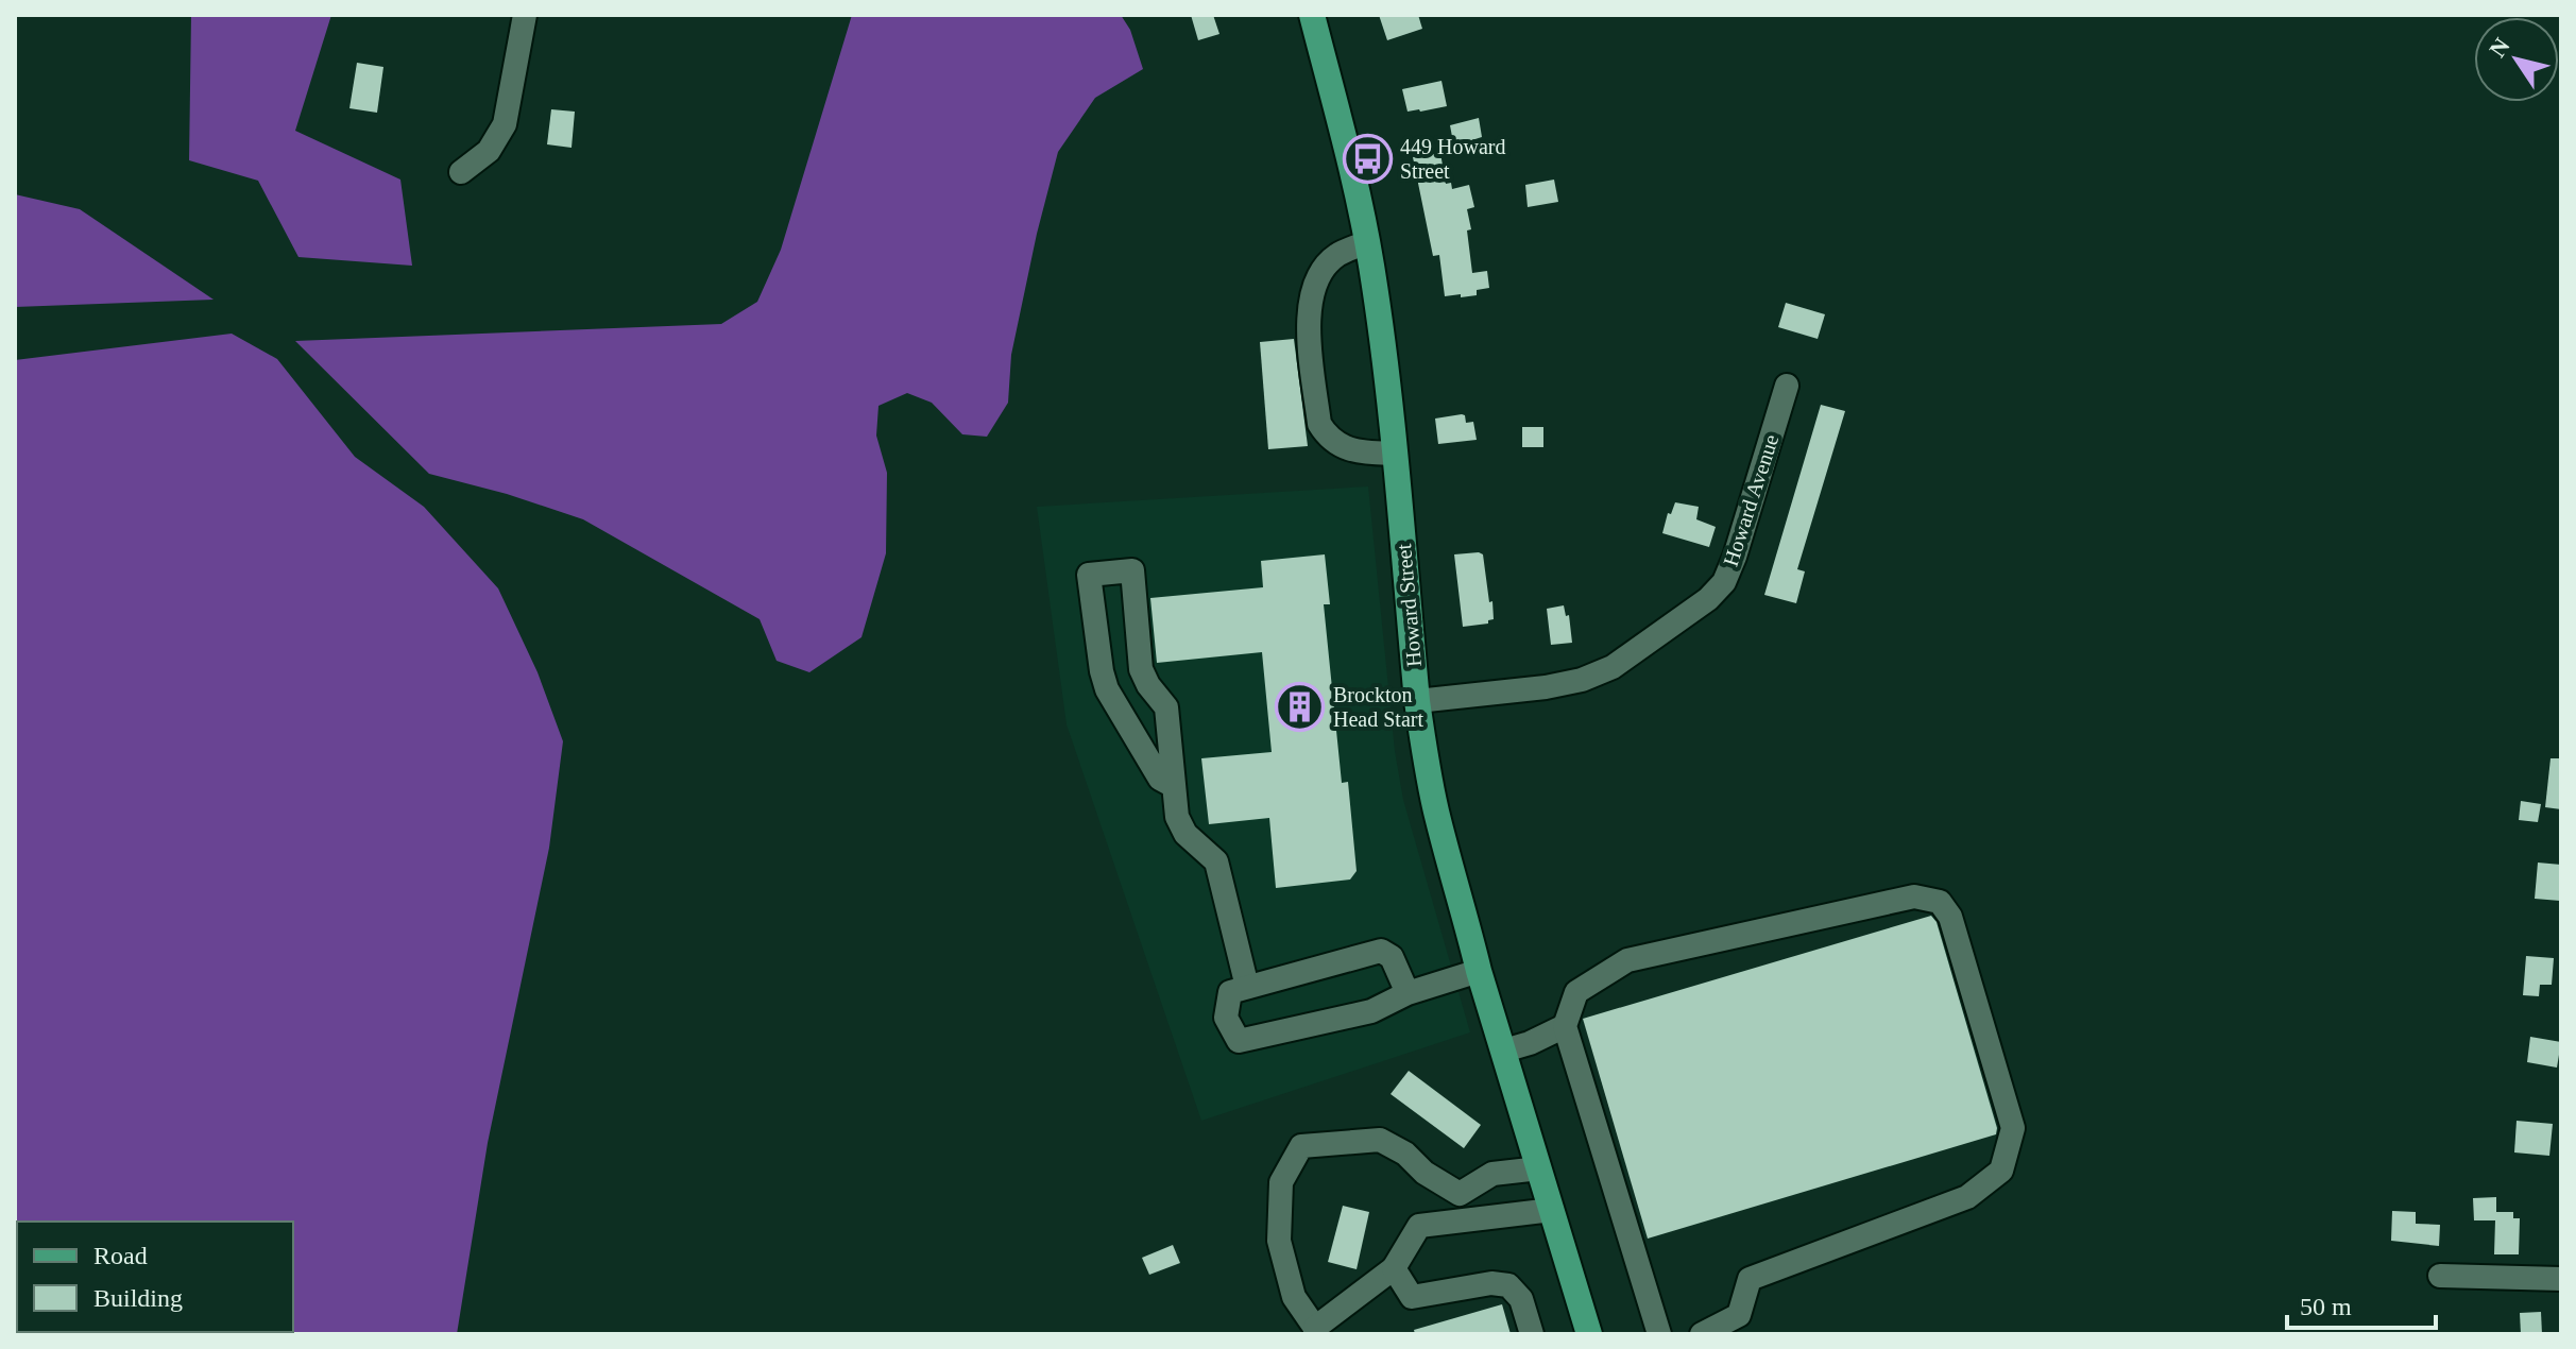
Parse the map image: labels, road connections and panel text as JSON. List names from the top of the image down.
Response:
{
  "streets": {
    "main road": ["Howard Street"],
    "street": ["Howard Avenue"]
  },
  "crossings": [
    ["Howard Avenue", "Howard Street"]
  ],
  "places": {
    "bus stop": ["449 Howard Street"],
    "building": ["Brockton Head Start"]
  },
  "legend": ["Road", "Building"],
  "scale_bar": "50 m",
  "north": "top left"
}
